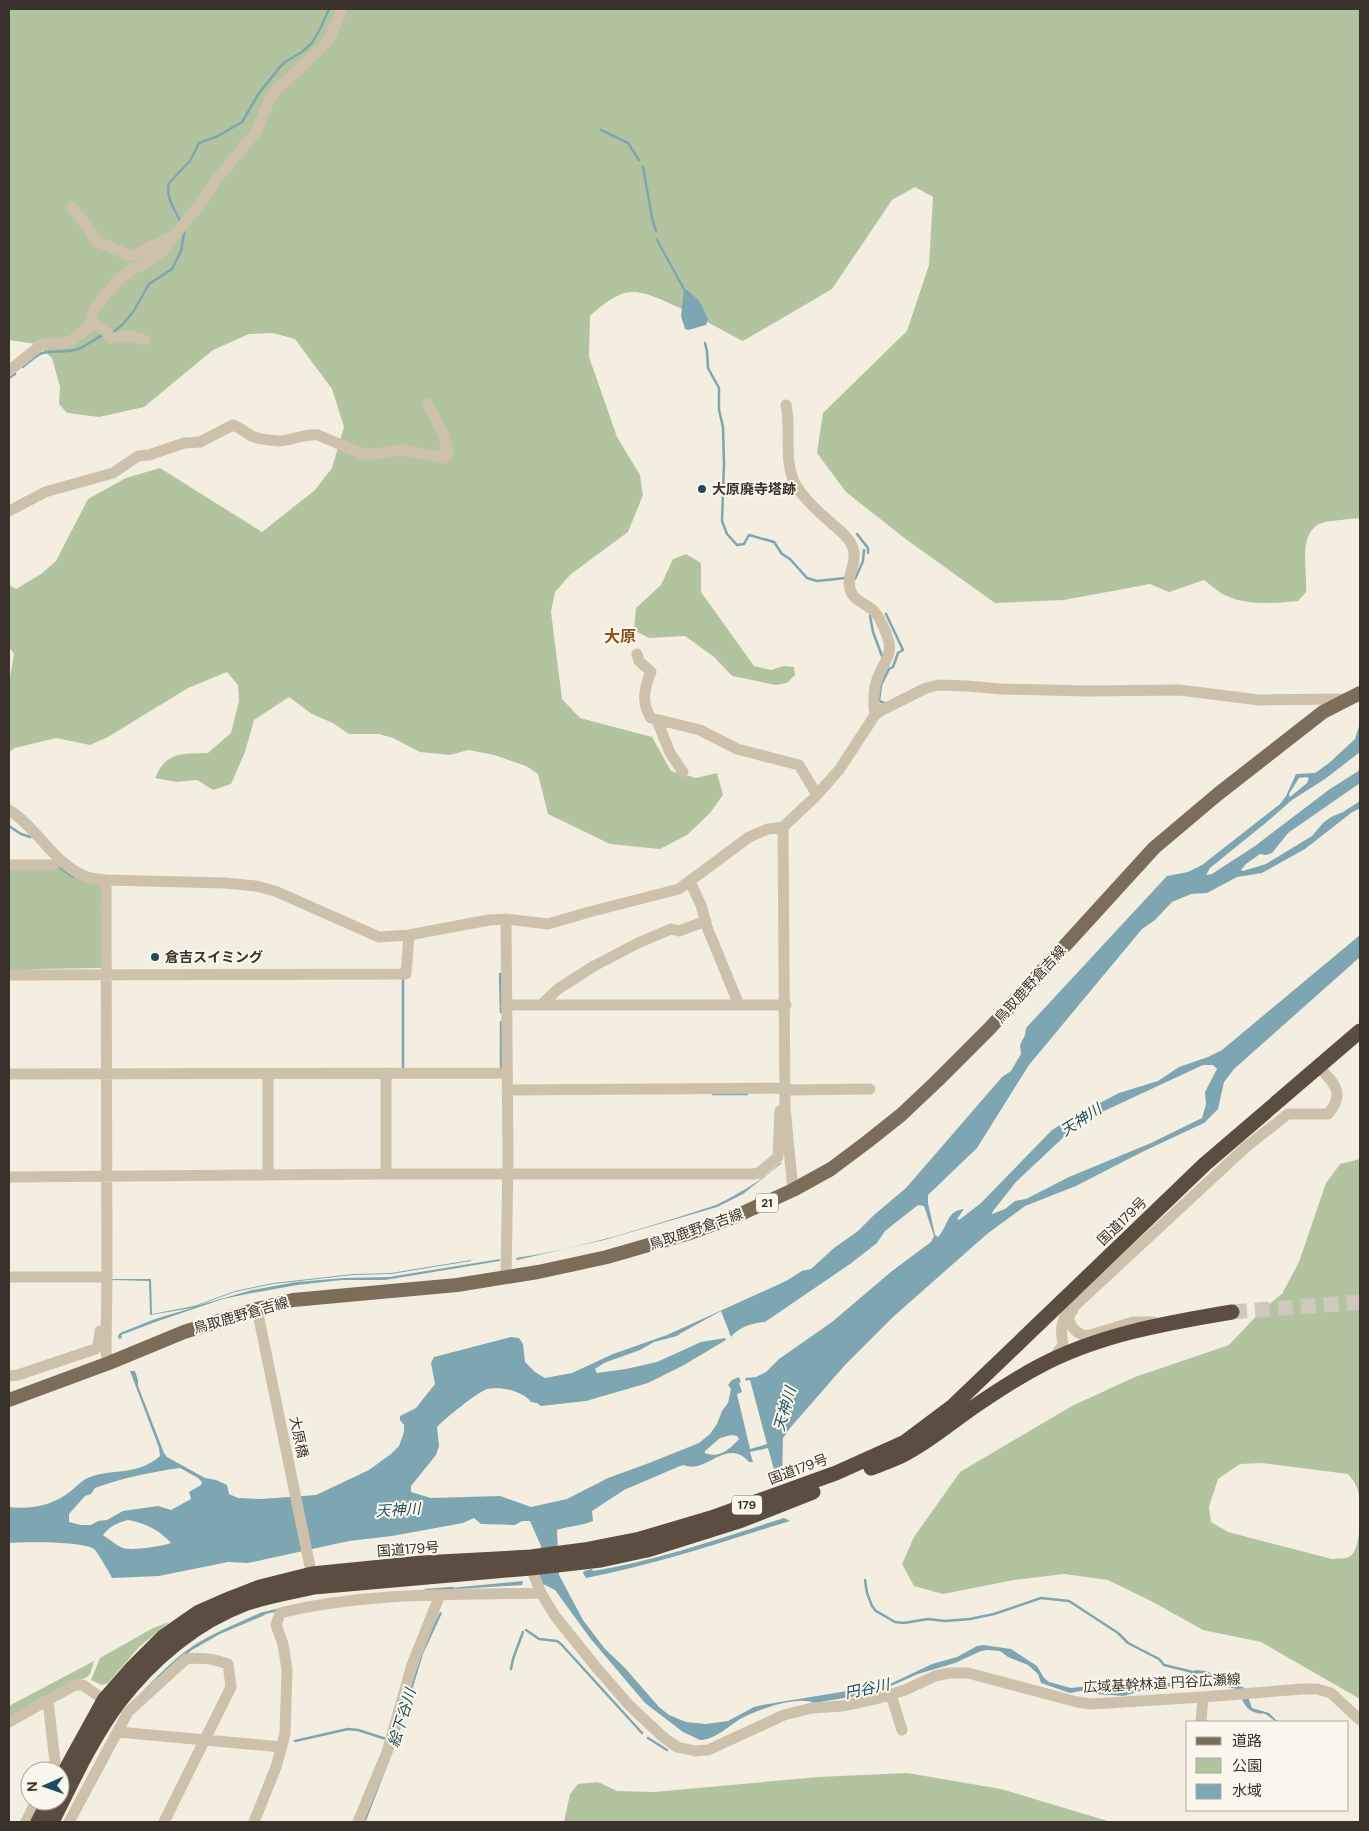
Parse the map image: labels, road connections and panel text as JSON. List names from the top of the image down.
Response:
{
  "streets": {
    "highway": ["国道179号", "179"],
    "main road": ["鳥取鹿野倉吉線", "21"],
    "street": ["大原橋", "広域基幹林道 円谷広瀬線"]
  },
  "crossings": [
    ["鳥取鹿野倉吉線", "大原橋"],
    ["国道179号", "大原橋"],
    ["国道179号", "広域基幹林道 円谷広瀬線"]
  ],
  "districts": ["大原"],
  "water": ["天神川", "円谷川", "絵下谷川"],
  "places": ["大原廃寺塔跡", "倉吉スイミング"],
  "legend": ["道路", "公園", "水域"],
  "north": "left"
}
